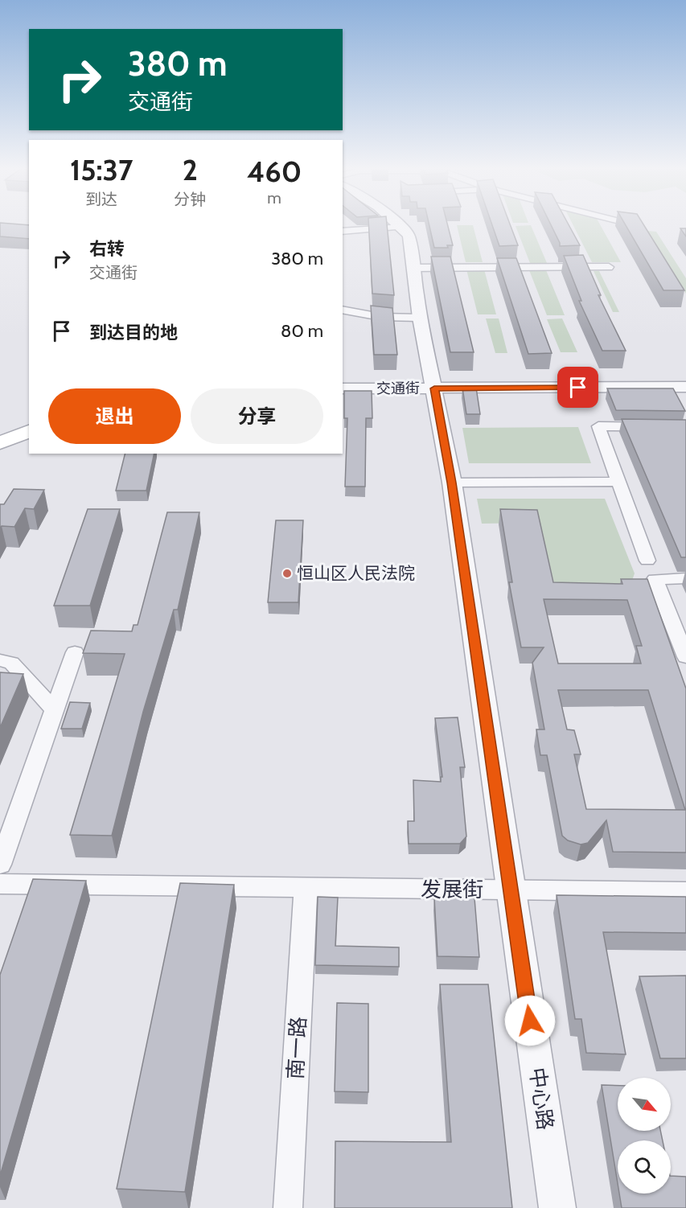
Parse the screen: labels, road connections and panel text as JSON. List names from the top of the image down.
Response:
{
  "streets": {
    "street": [
      "交通街",
      "发展街",
      "南一路",
      "中心路"
    ]
  },
  "crossings": [
    ["交通街", "中心路"],
    ["发展街", "南一路"],
    ["发展街", "中心路"]
  ],
  "places": ["恒山区人民法院"],
  "north": "bottom right",
  "page": {
    "turn": ["380 m", "交通街"],
    "eta": [
      "15:37",
      "到达",
      "2",
      "分钟",
      "460",
      "m"
    ],
    "list": [
      {
        "name": "右转",
        "note": "交通街",
        "value": "380 m"
      },
      {
        "name": "到达目的地",
        "value": "80 m"
      }
    ],
    "buttons": ["退出", "分享"]
  }
}
